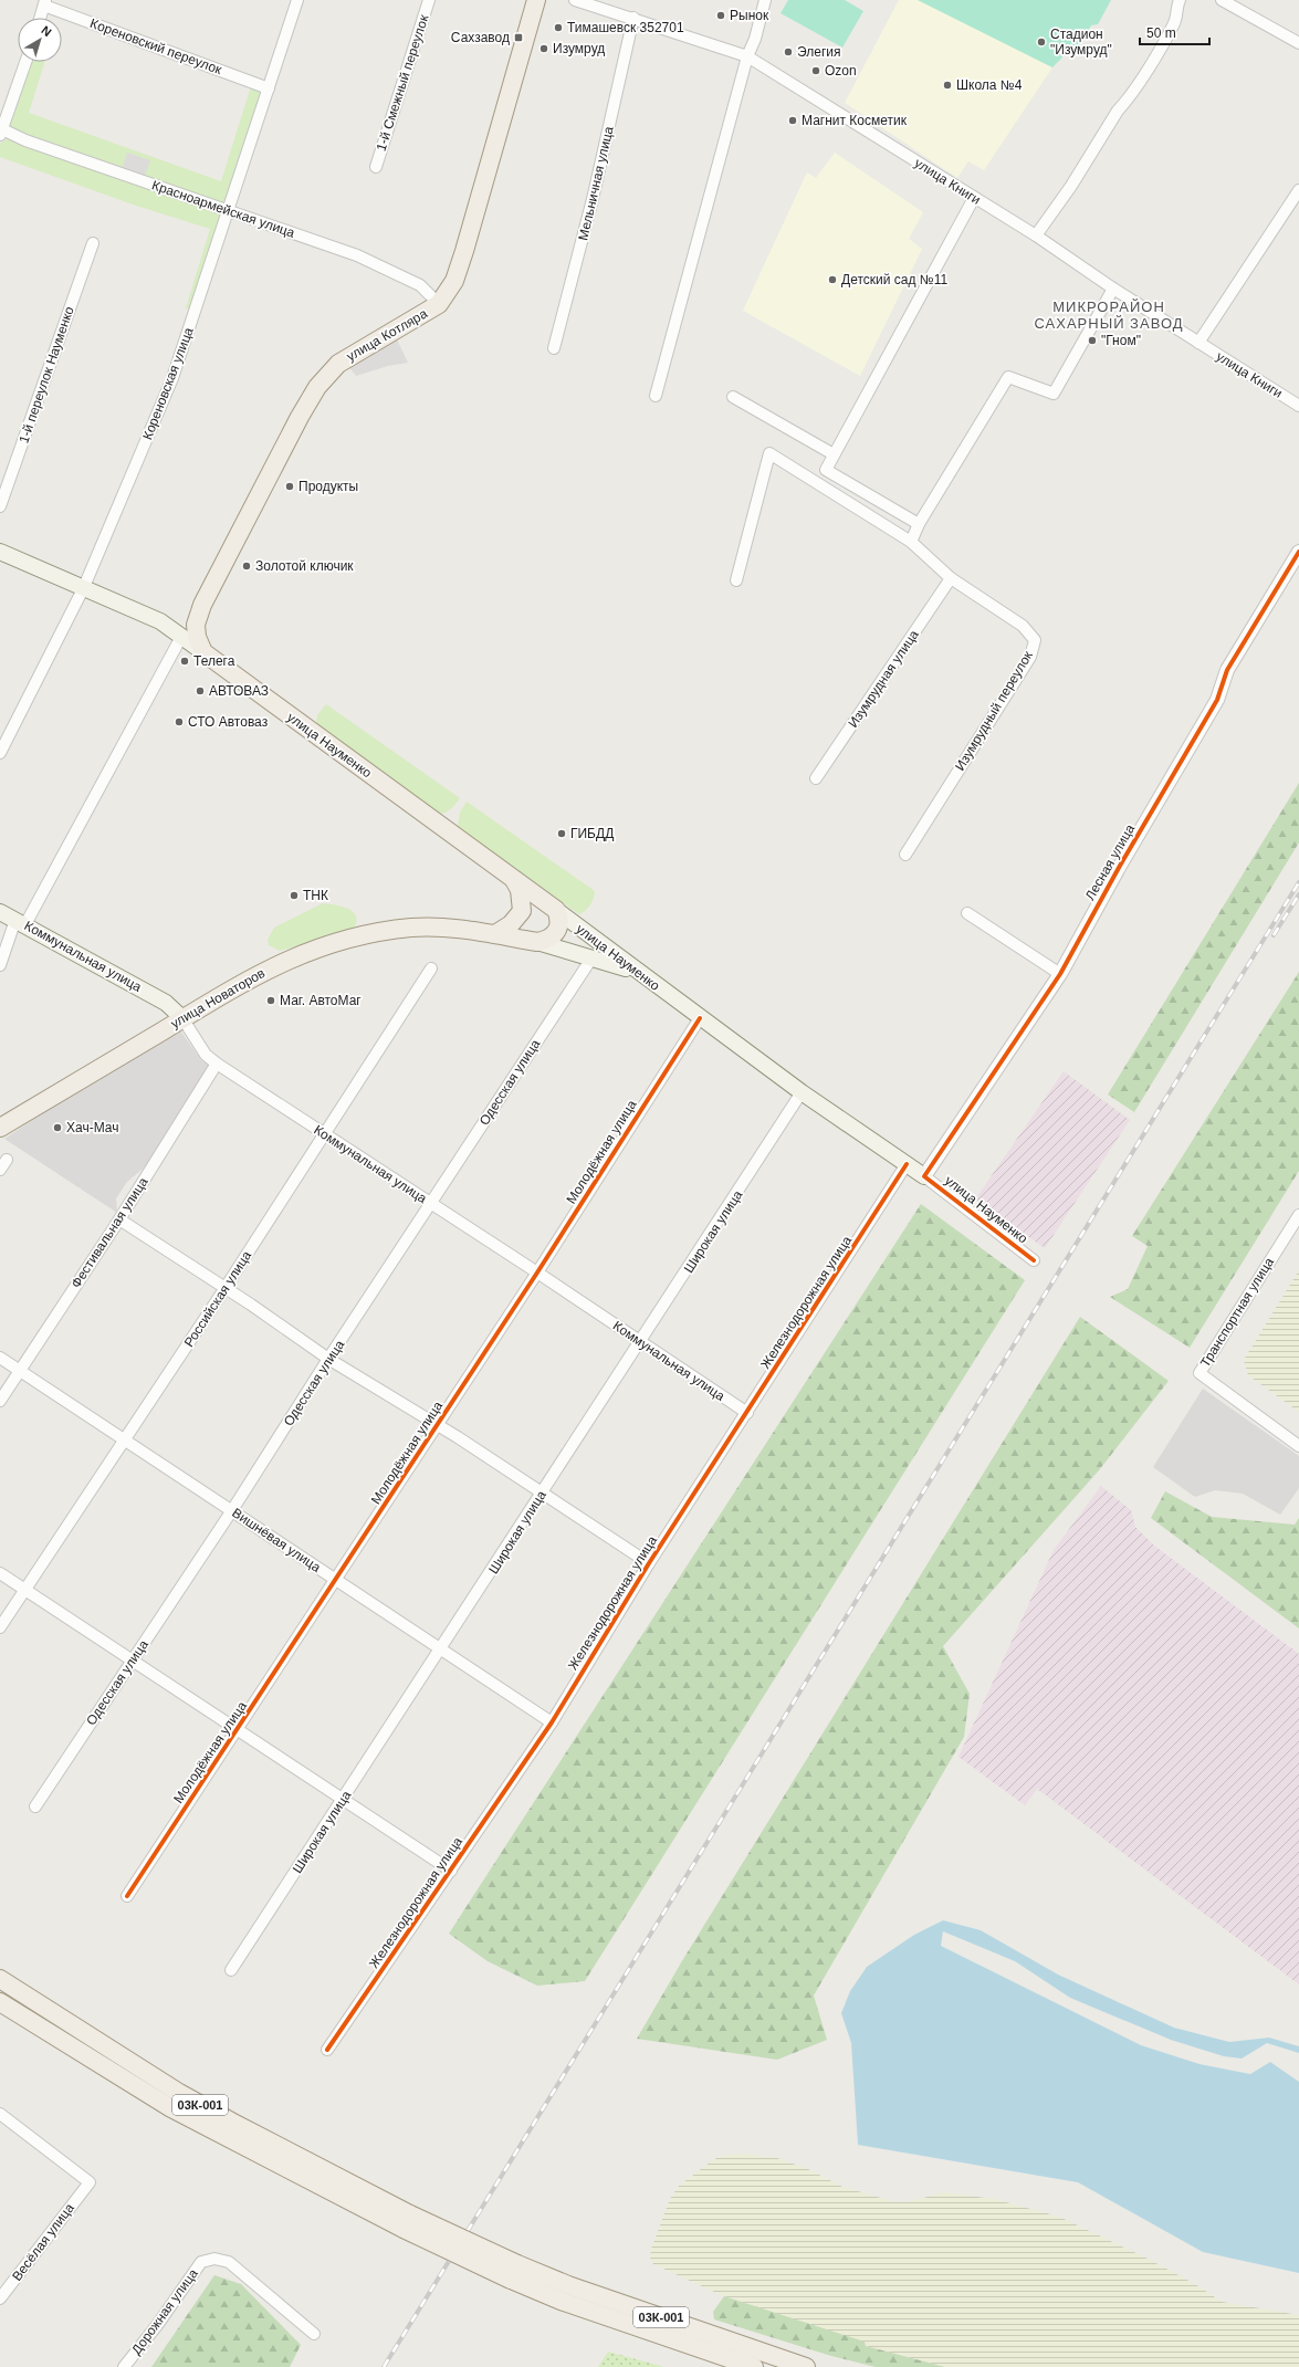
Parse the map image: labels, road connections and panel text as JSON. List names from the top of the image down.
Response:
{
  "streets": {
    "main road": [
      "улица Котляра",
      "улица Науменко",
      "Коммунальная улица",
      "улица Новаторов",
      "03К-001"
    ],
    "street": [
      "Кореновский переулок",
      "1-й Смежный переулок",
      "улица Книги",
      "Мельничная улица",
      "Красноармейская улица",
      "1-й переулок Науменко",
      "Кореновская улица",
      "Изумрудная улица",
      "Изумрудный переулок",
      "Лесная улица",
      "Одесская улица",
      "Молодёжная улица",
      "Широкая улица",
      "Фестивальная улица",
      "Российская улица",
      "Железнодорожная улица",
      "Транспортная улица",
      "Вишнёвая улица",
      "Весёлая улица",
      "Дорожная улица"
    ]
  },
  "crossings": [
    ["Кореновский переулок", "Кореновская улица"],
    ["улица Книги", "Мельничная улица"],
    ["Красноармейская улица", "улица Котляра"],
    ["Красноармейская улица", "Кореновская улица"],
    ["улица Котляра", "улица Науменко"],
    ["Кореновская улица", "улица Науменко"],
    ["Изумрудная улица", "Изумрудный переулок"],
    ["улица Науменко", "Лесная улица"],
    ["улица Науменко", "улица Новаторов"],
    ["улица Науменко", "Молодёжная улица"],
    ["улица Науменко", "Широкая улица"],
    ["улица Науменко", "Железнодорожная улица"],
    ["Коммунальная улица", "улица Новаторов"],
    ["Коммунальная улица", "Одесская улица"],
    ["Коммунальная улица", "Молодёжная улица"],
    ["Коммунальная улица", "Широкая улица"],
    ["Коммунальная улица", "Фестивальная улица"],
    ["Коммунальная улица", "Российская улица"],
    ["Коммунальная улица", "Железнодорожная улица"],
    ["улица Новаторов", "Одесская улица"],
    ["Одесская улица", "Вишнёвая улица"],
    ["Молодёжная улица", "Вишнёвая улица"],
    ["Широкая улица", "Вишнёвая улица"],
    ["Фестивальная улица", "Вишнёвая улица"],
    ["Российская улица", "Вишнёвая улица"],
    ["Железнодорожная улица", "Вишнёвая улица"]
  ],
  "districts": ["МИКРОРАЙОН САХАРНЫЙ ЗАВОД"],
  "places": {
    "other": [
      "Рынок",
      "Тимашевск 352701",
      "Стадион \"Изумруд\"",
      "Изумруд",
      "Элегия",
      "Ozon",
      "Школа №4",
      "Магнит Косметик",
      "Детский сад №11",
      "\"Гном\"",
      "Продукты",
      "Золотой ключик",
      "Телега",
      "АВТОВАЗ",
      "СТО Автоваз",
      "ГИБДД",
      "ТНК",
      "Маг. АвтоМаг",
      "Хач-Мач"
    ],
    "transit": ["Сахзавод"]
  },
  "scale_bar": "50 m",
  "north": "top right"
}
